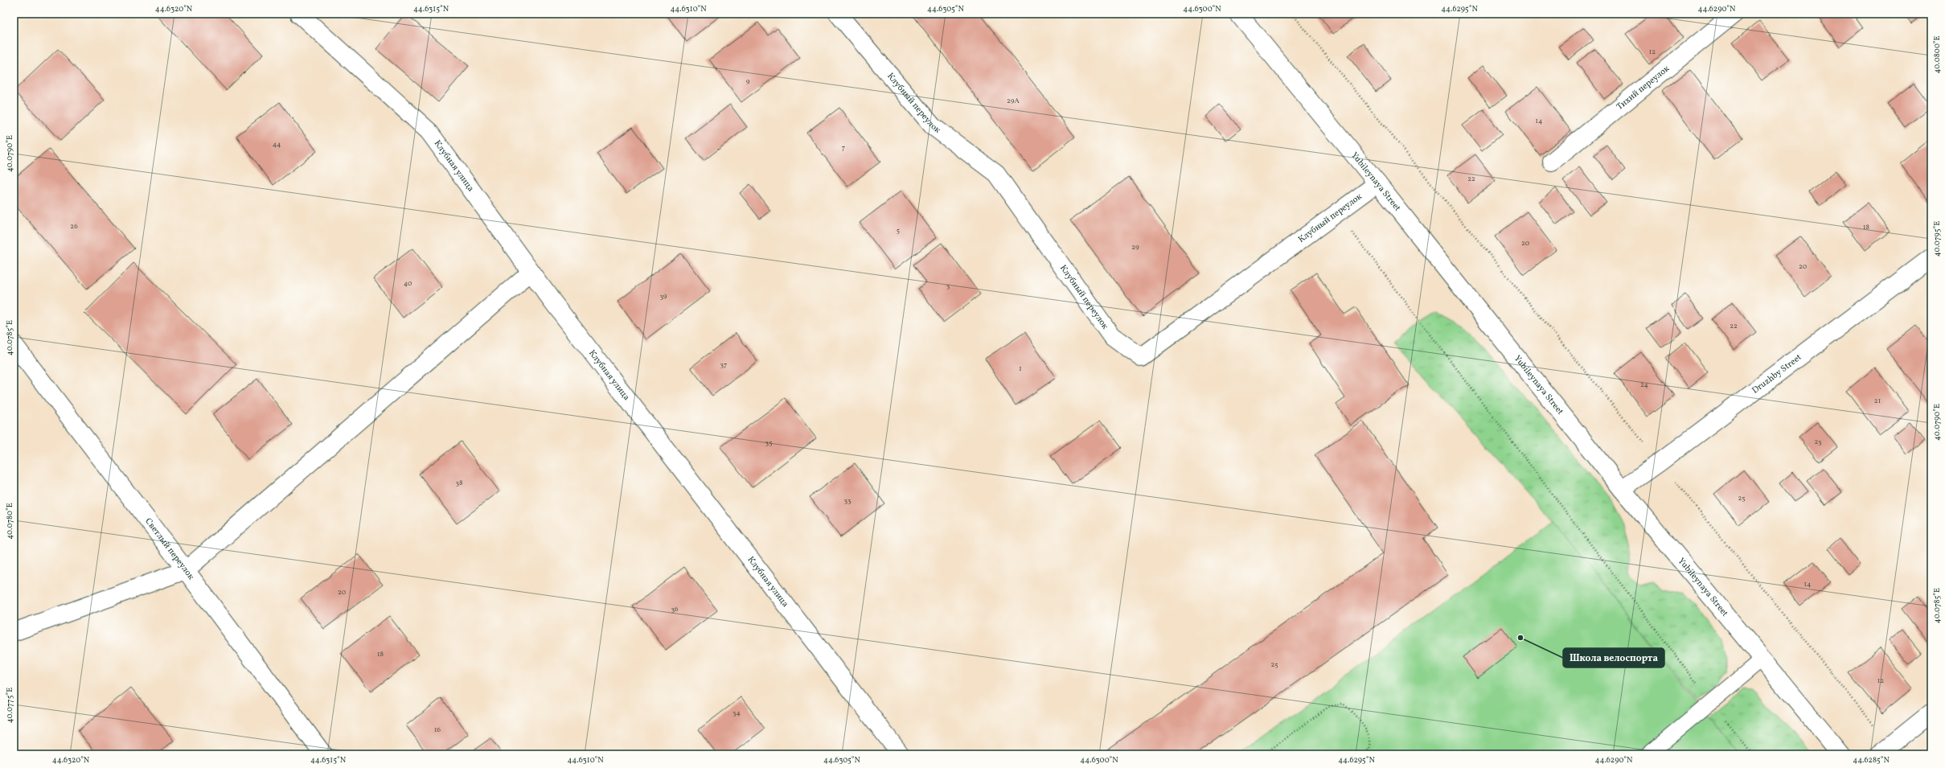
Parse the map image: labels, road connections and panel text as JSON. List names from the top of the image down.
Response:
{
  "streets": {
    "street": [
      "Тихий переулок",
      "Клубный переулок",
      "Клубная улица",
      "Yubileynaya Street",
      "Druzhby Street",
      "Светлый переулок"
    ]
  },
  "crossings": [
    ["Клубный переулок", "Yubileynaya Street"],
    ["Yubileynaya Street", "Druzhby Street"]
  ],
  "places": ["Школа велоспорта"],
  "house_numbers": [
    "12",
    "9",
    "29А",
    "14",
    "44",
    "7",
    "22",
    "26",
    "18",
    "5",
    "20",
    "29",
    "20",
    "40",
    "3",
    "39",
    "22",
    "37",
    "1",
    "24",
    "21",
    "23",
    "35",
    "38",
    "25",
    "33",
    "14",
    "20",
    "36",
    "18",
    "25",
    "12",
    "34",
    "16"
  ],
  "coordinates": [
    "44.6320°N",
    "44.6315°N",
    "44.6310°N",
    "44.6305°N",
    "44.6300°N",
    "44.6295°N",
    "44.6290°N",
    "40.0800°E",
    "40.0790°E",
    "40.0795°E",
    "40.0785°E",
    "40.0780°E",
    "40.0775°E",
    "44.6285°N"
  ]
}
